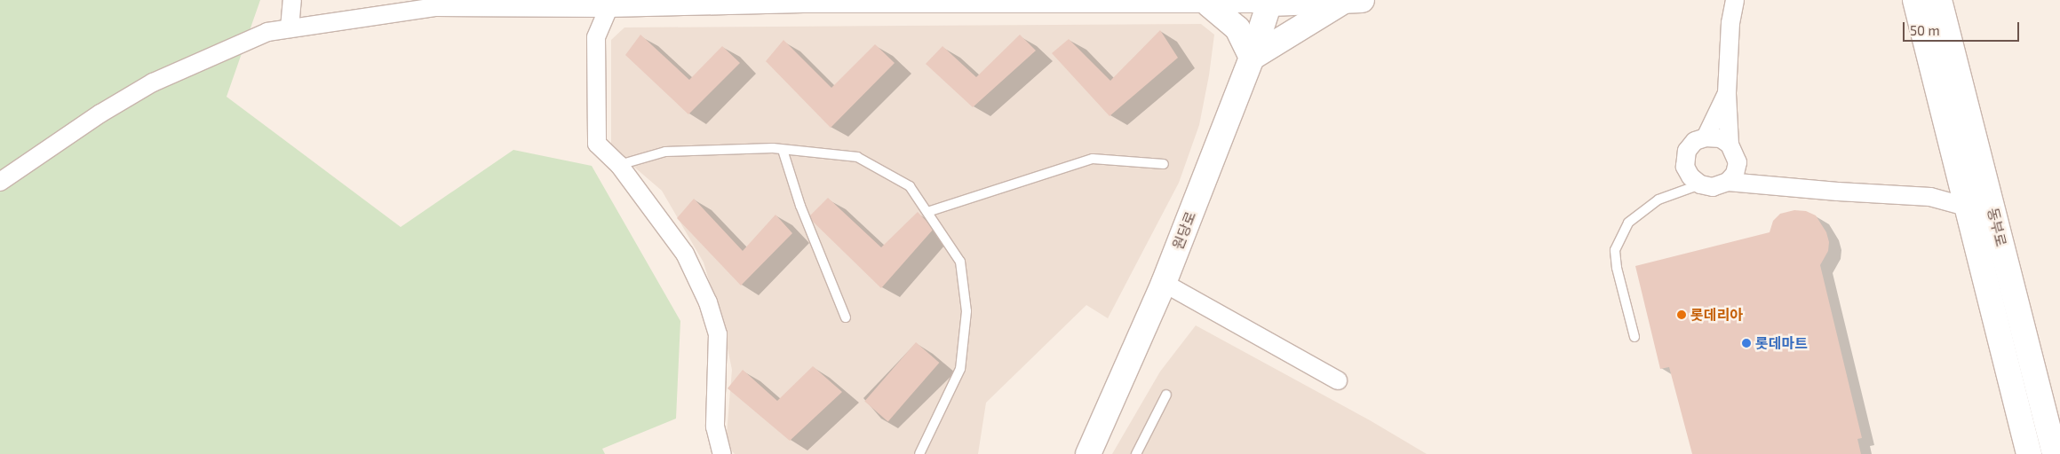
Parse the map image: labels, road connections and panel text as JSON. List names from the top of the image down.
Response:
{
  "streets": {
    "street": ["동부로", "원당로"]
  },
  "places": ["롯데리아", "롯데마트"],
  "scale_bar": "50 m"
}
